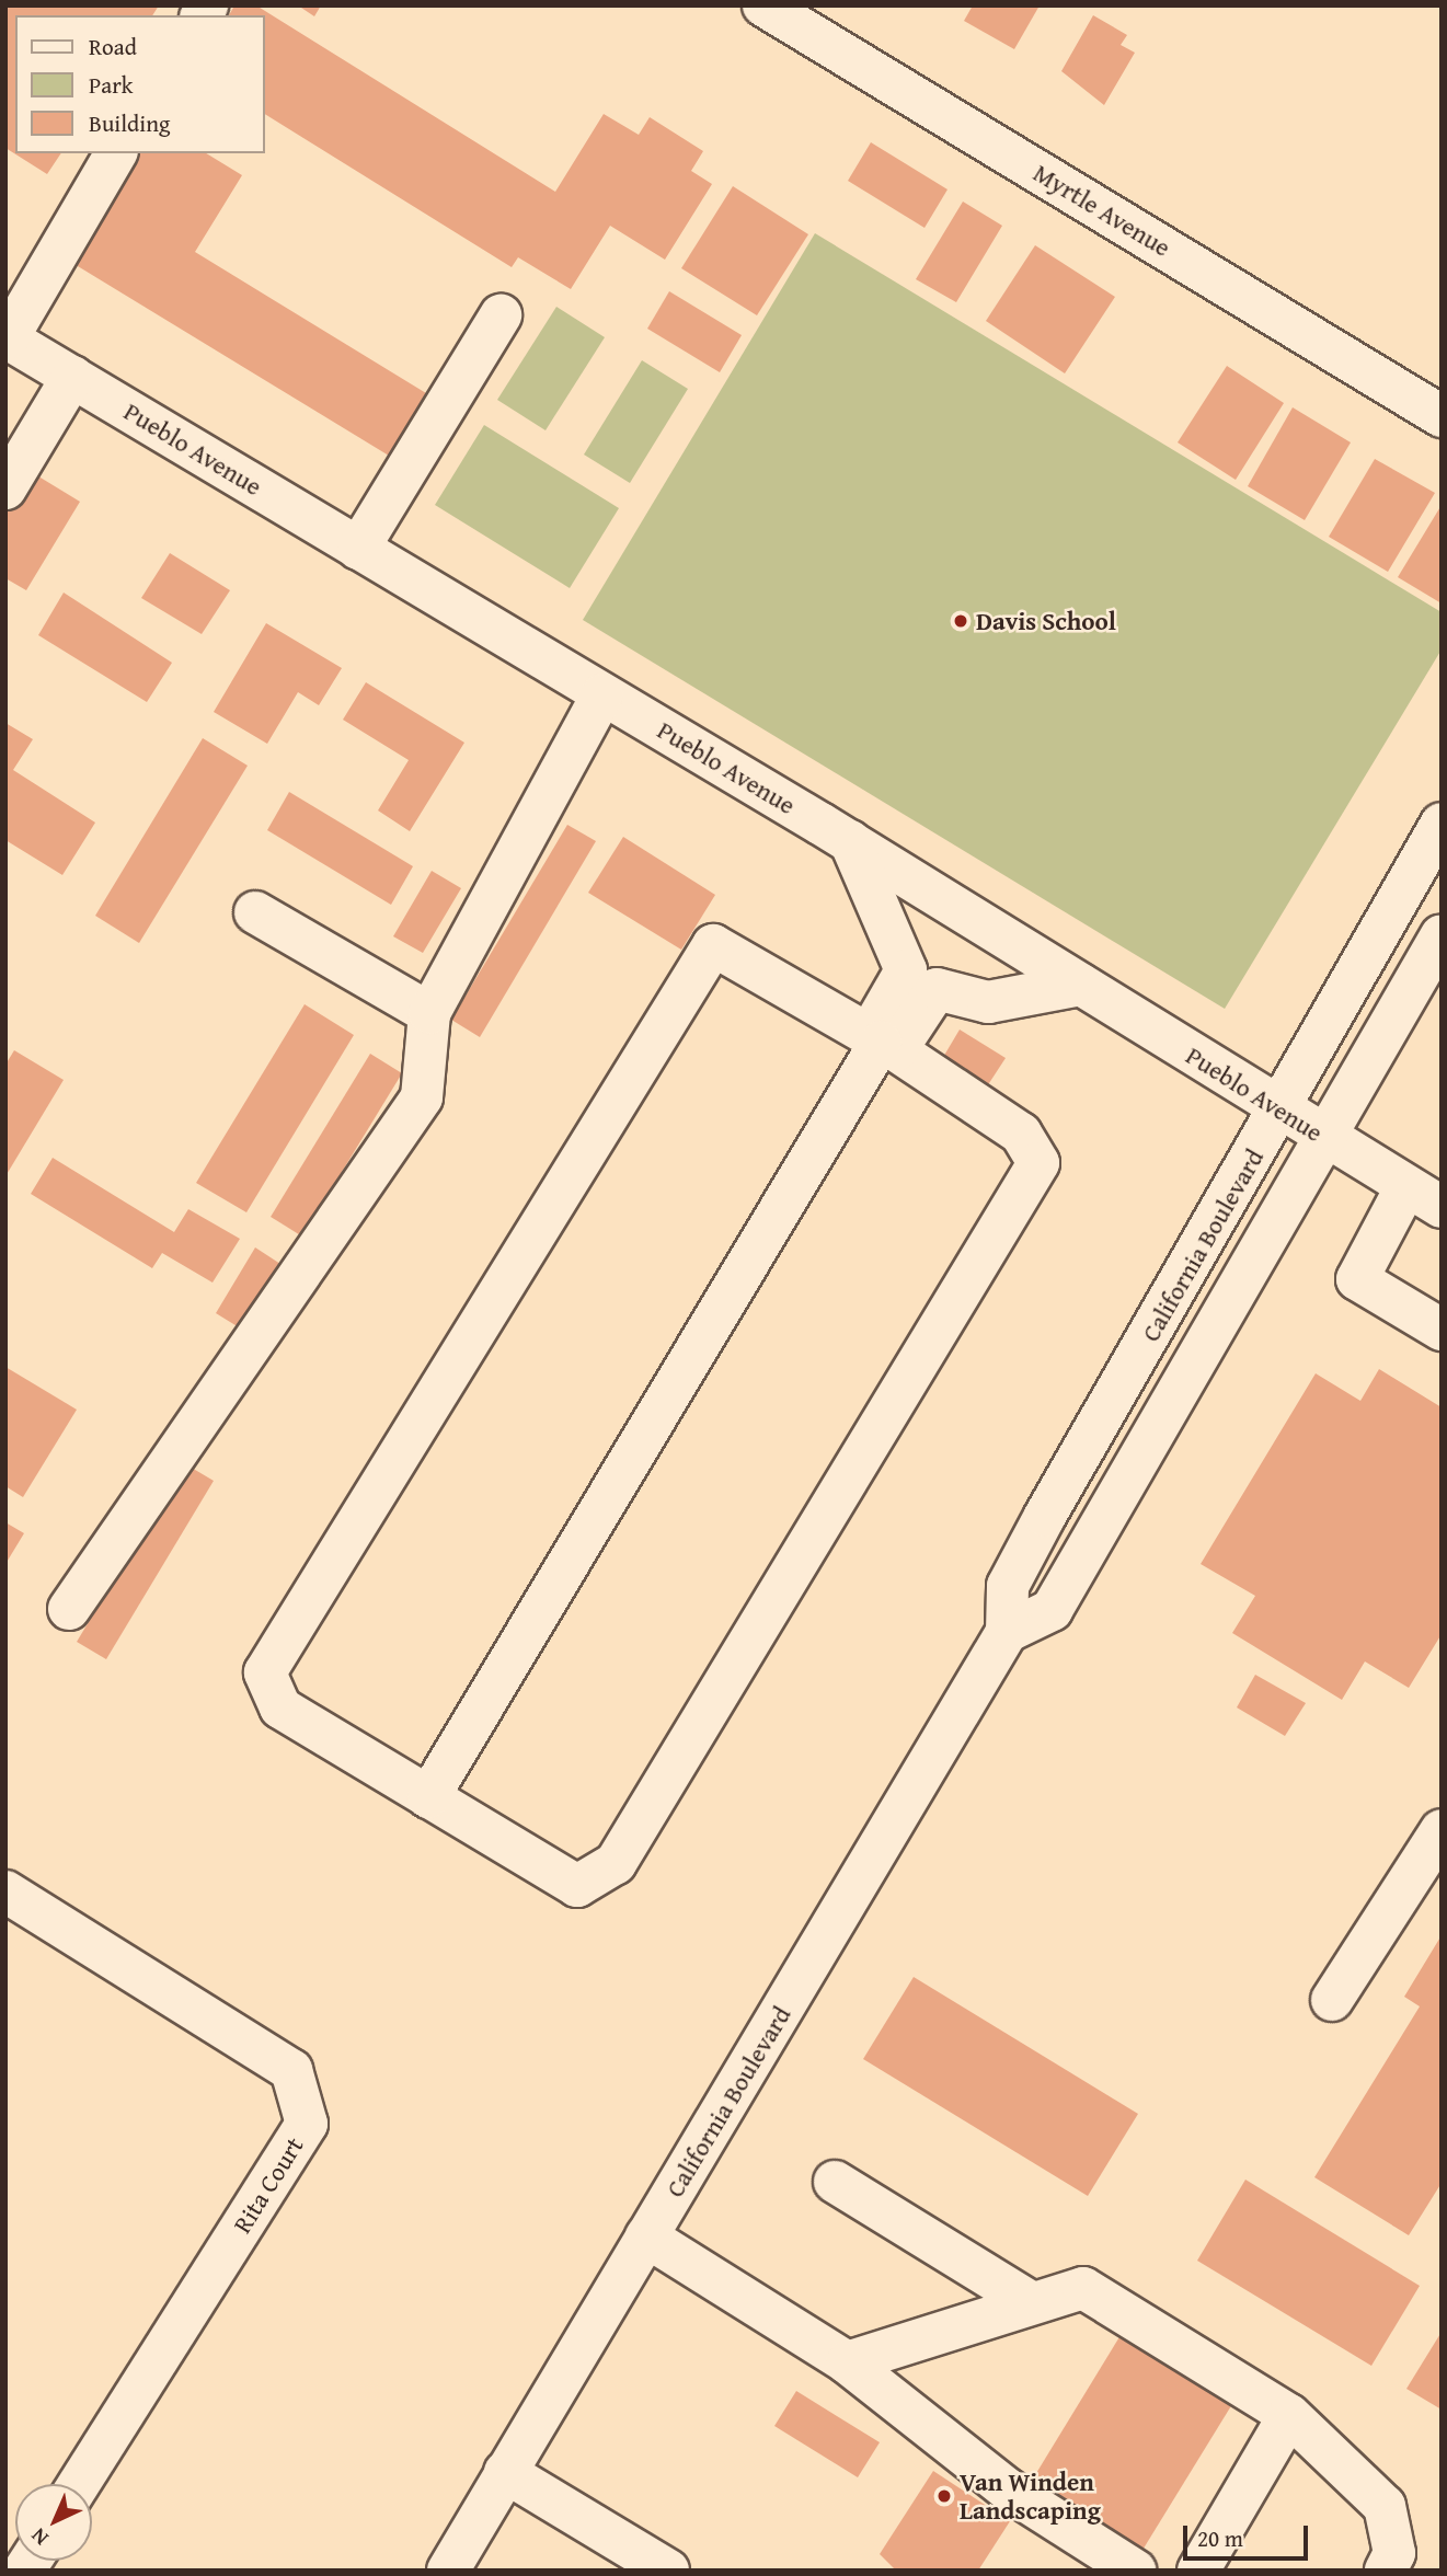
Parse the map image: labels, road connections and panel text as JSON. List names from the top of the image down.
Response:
{
  "streets": {
    "street": [
      "Myrtle Avenue",
      "Pueblo Avenue",
      "California Boulevard",
      "Rita Court"
    ]
  },
  "crossings": [
    ["Pueblo Avenue", "California Boulevard"]
  ],
  "places": ["Davis School", "Van Winden Landscaping"],
  "legend": ["Road", "Park", "Building"],
  "scale_bar": "20 m",
  "north": "bottom left"
}
